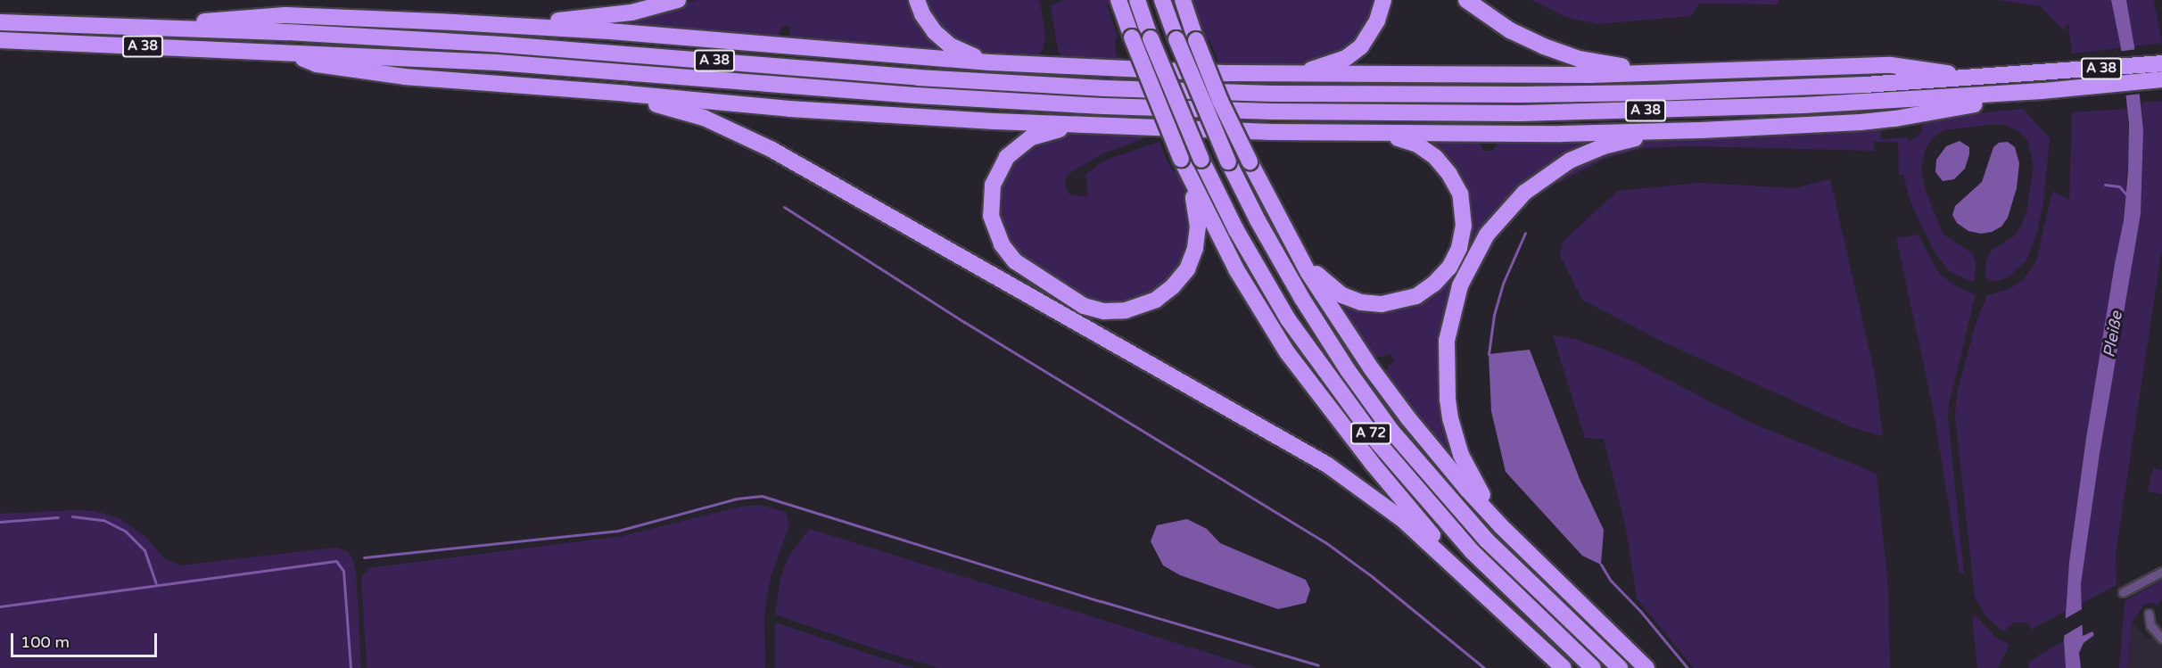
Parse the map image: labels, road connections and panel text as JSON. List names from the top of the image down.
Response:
{
  "streets": {
    "highway": ["A 38", "A 72"]
  },
  "water": ["Pleiße"],
  "scale_bar": "100 m"
}
